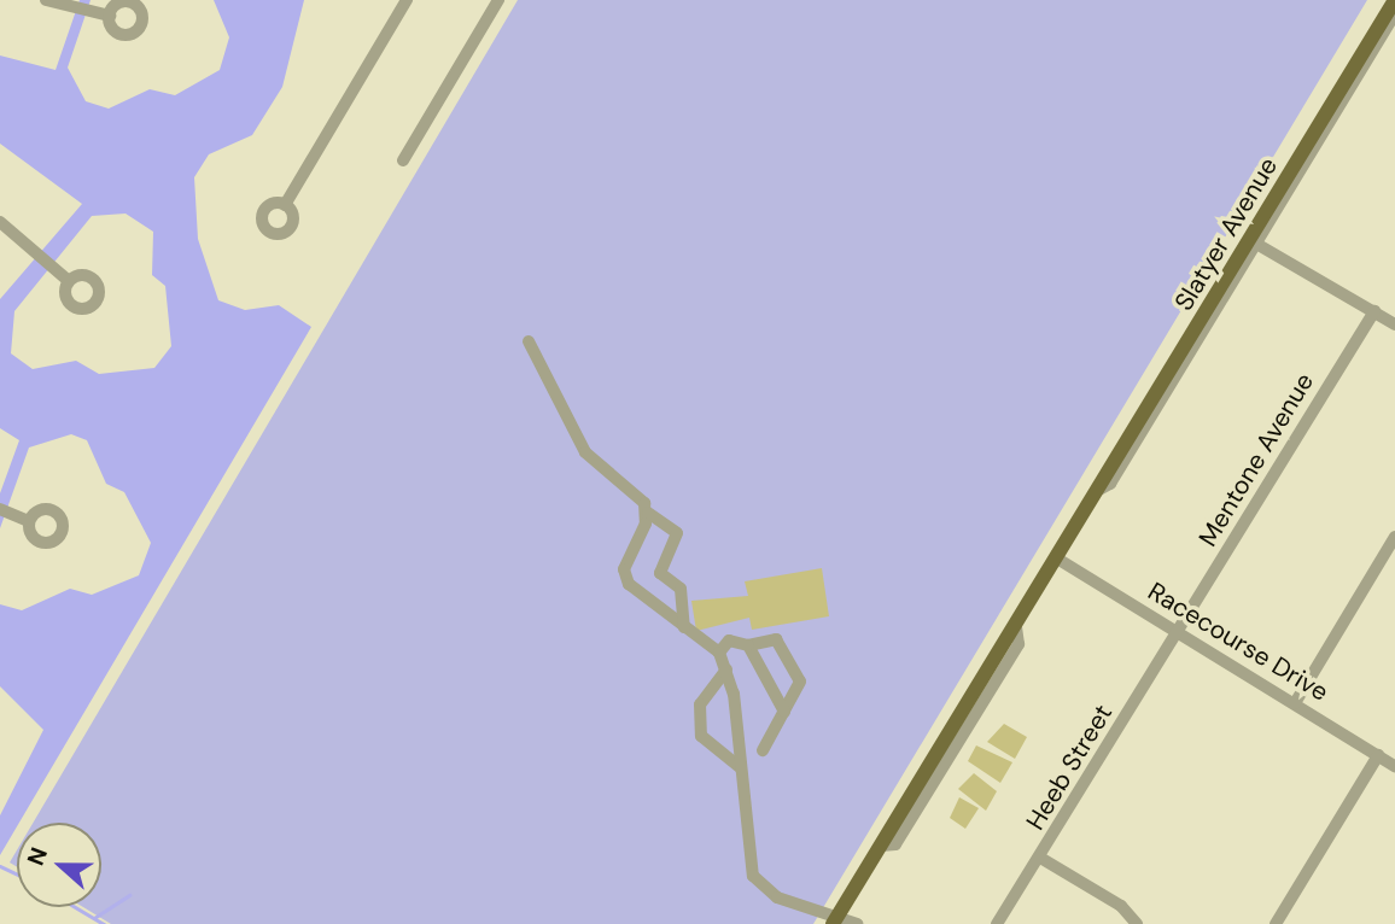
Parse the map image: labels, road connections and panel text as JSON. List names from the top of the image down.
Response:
{
  "streets": {
    "main road": ["Slatyer Avenue"],
    "street": ["Mentone Avenue", "Racecourse Drive", "Heeb Street"]
  },
  "crossings": [
    ["Slatyer Avenue", "Racecourse Drive"],
    ["Mentone Avenue", "Racecourse Drive"],
    ["Mentone Avenue", "Heeb Street"],
    ["Racecourse Drive", "Heeb Street"]
  ],
  "north": "left"
}
